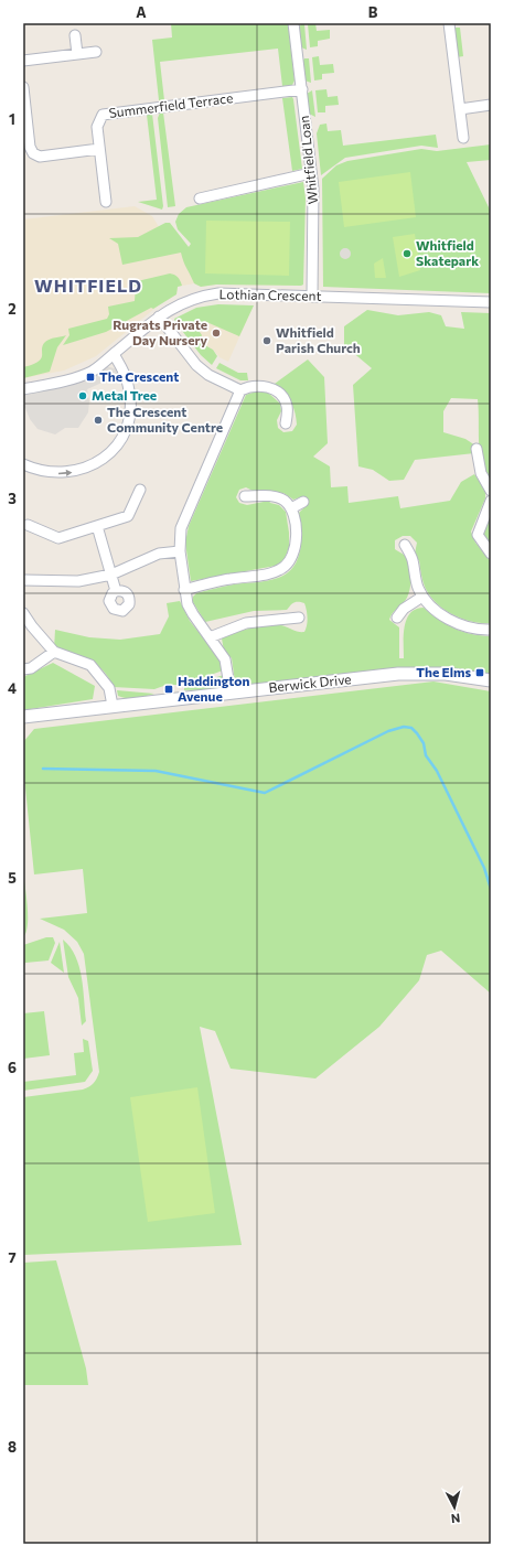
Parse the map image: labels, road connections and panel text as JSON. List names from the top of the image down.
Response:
{
  "streets": {
    "street": [
      "Summerfield Terrace",
      "Whitfield Loan",
      "Lothian Crescent",
      "Berwick Drive"
    ]
  },
  "crossings": [
    ["Summerfield Terrace", "Whitfield Loan"],
    ["Whitfield Loan", "Lothian Crescent"]
  ],
  "districts": ["WHITFIELD"],
  "places": {
    "other": [
      "Whitfield Skatepark",
      "Rugrats Private Day Nursery",
      "Whitfield Parish Church",
      "Metal Tree",
      "The Crescent Community Centre"
    ],
    "transit": ["The Crescent", "The Elms", "Haddington Avenue"]
  },
  "north": "bottom",
  "grid": {
    "columns": ["A", "B"],
    "rows": [
      "1",
      "2",
      "3",
      "4",
      "5",
      "6",
      "7",
      "8"
    ]
  }
}
